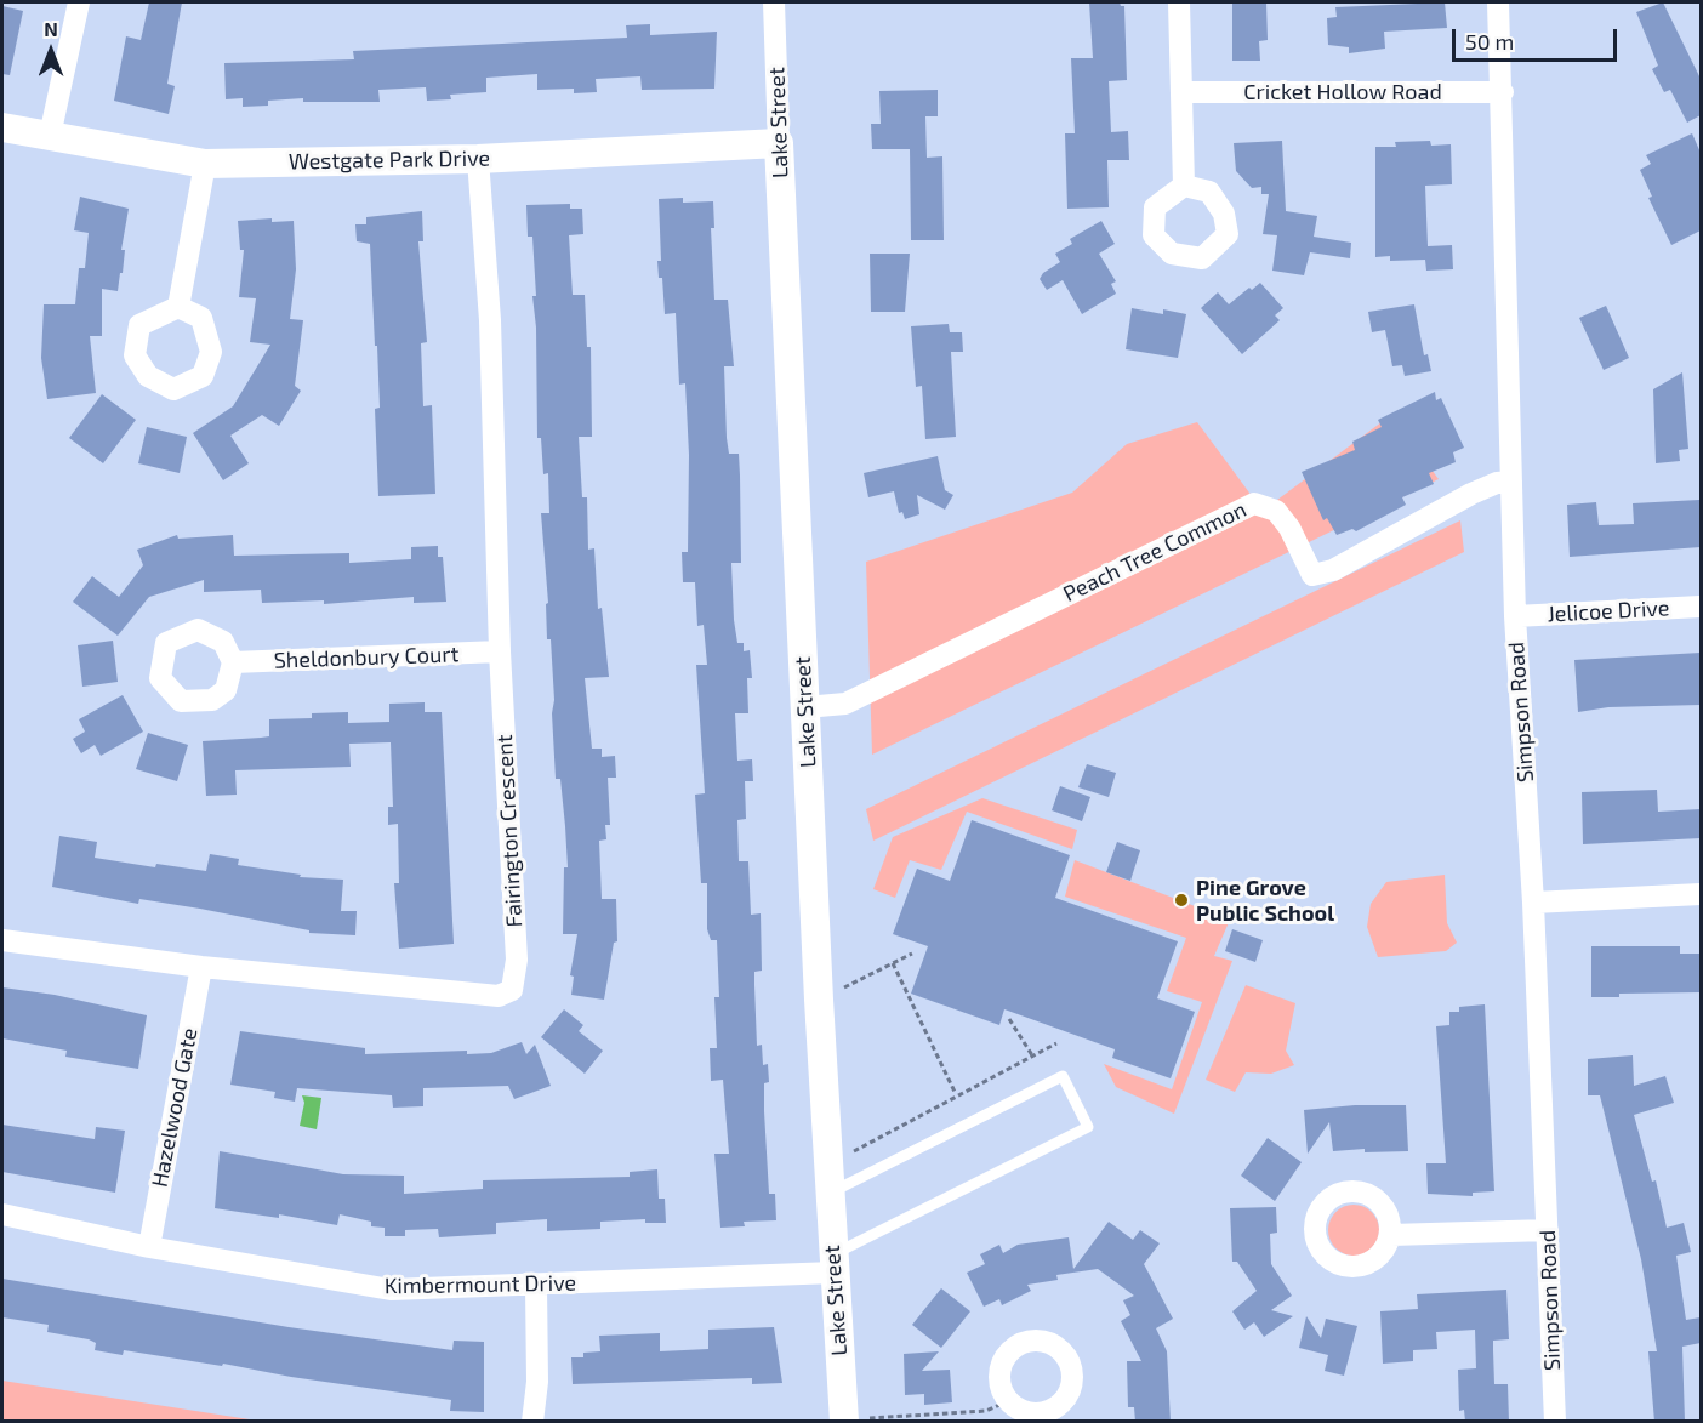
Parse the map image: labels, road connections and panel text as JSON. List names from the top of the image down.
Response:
{
  "streets": {
    "street": [
      "Cricket Hollow Road",
      "Lake Street",
      "Westgate Park Drive",
      "Peach Tree Common",
      "Jelicoe Drive",
      "Sheldonbury Court",
      "Simpson Road",
      "Fairington Crescent",
      "Hazelwood Gate",
      "Kimbermount Drive"
    ]
  },
  "crossings": [
    ["Cricket Hollow Road", "Simpson Road"],
    ["Lake Street", "Westgate Park Drive"],
    ["Lake Street", "Peach Tree Common"],
    ["Lake Street", "Kimbermount Drive"],
    ["Westgate Park Drive", "Fairington Crescent"],
    ["Peach Tree Common", "Simpson Road"],
    ["Jelicoe Drive", "Simpson Road"],
    ["Sheldonbury Court", "Fairington Crescent"],
    ["Fairington Crescent", "Hazelwood Gate"],
    ["Hazelwood Gate", "Kimbermount Drive"]
  ],
  "places": ["Pine Grove Public School"],
  "scale_bar": "50 m",
  "north": "top"
}
